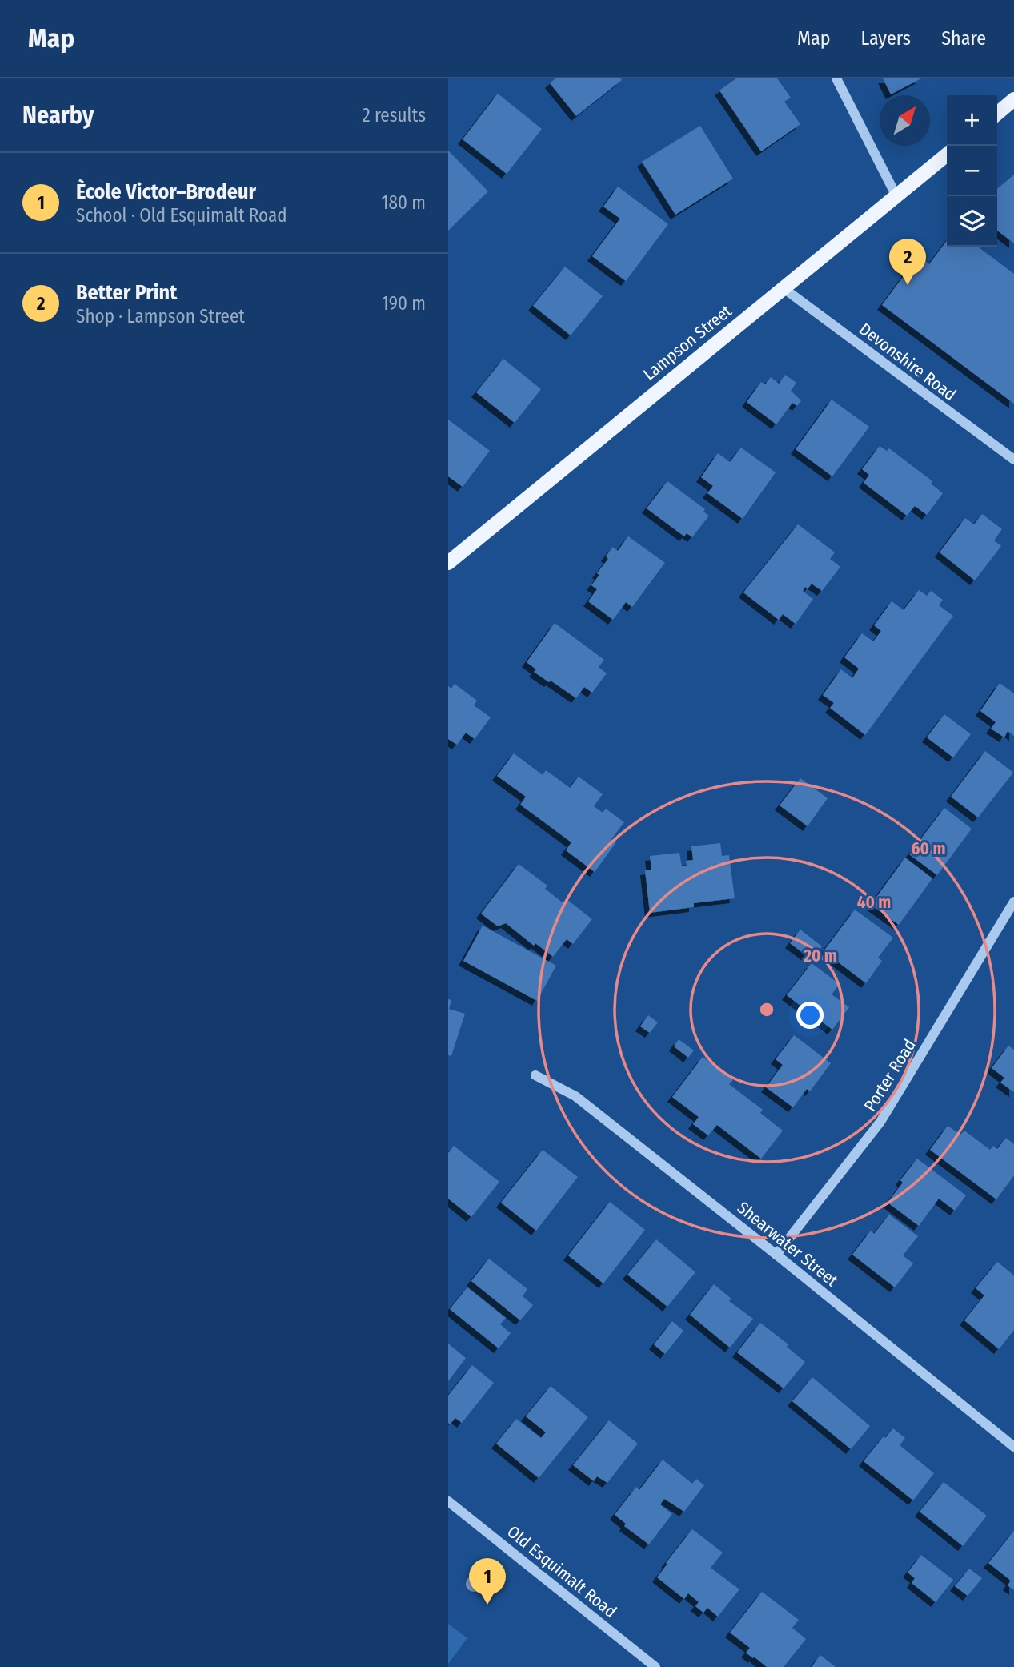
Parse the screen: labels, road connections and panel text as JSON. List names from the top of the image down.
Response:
{
  "streets": {
    "main road": ["Lampson Street"],
    "street": [
      "Devonshire Road",
      "Porter Road",
      "Shearwater Street",
      "Old Esquimalt Road"
    ]
  },
  "crossings": [
    ["Lampson Street", "Devonshire Road"],
    ["Porter Road", "Shearwater Street"]
  ],
  "north": "top right",
  "page": {
    "header": "Map",
    "nav": ["Map", "Layers", "Share"],
    "heading": ["Nearby", "2 results"],
    "map_buttons": ["+", "−"],
    "list": [
      {
        "mark": "1",
        "name": "Ècole Victor–Brodeur",
        "note": "School · Old Esquimalt Road",
        "value": "180 m"
      },
      {
        "mark": "2",
        "name": "Better Print",
        "note": "Shop · Lampson Street",
        "value": "190 m"
      }
    ],
    "pins": ["2", "1"]
  },
  "rings": ["60 m", "40 m", "20 m"]
}
